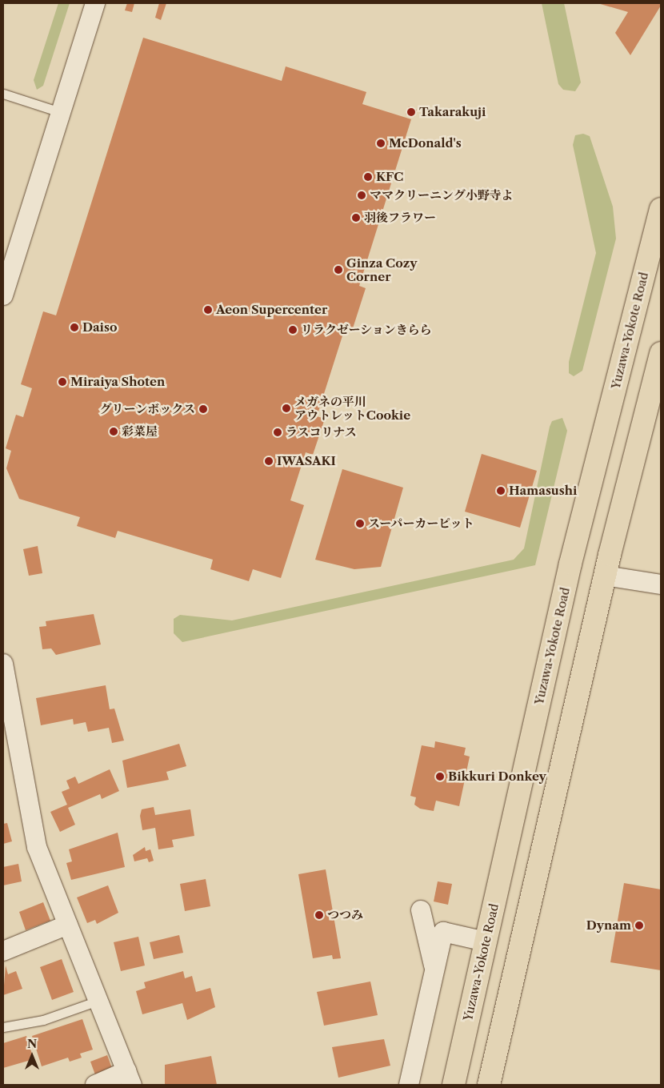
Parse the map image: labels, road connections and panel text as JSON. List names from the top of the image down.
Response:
{
  "streets": {
    "highway": ["Yuzawa-Yokote Road"]
  },
  "places": [
    "Takarakuji",
    "McDonald's",
    "KFC",
    "ママクリーニング小野寺よ",
    "羽後フラワー",
    "Ginza Cozy Corner",
    "Aeon Supercenter",
    "Daiso",
    "リラクゼーションきらら",
    "Miraiya Shoten",
    "メガネの平川 アウトレットCookie",
    "グリーンボックス",
    "彩菜屋",
    "ラスコリナス",
    "IWASAKI",
    "Hamasushi",
    "スーパーカーピット",
    "Bikkuri Donkey",
    "つつみ",
    "Dynam"
  ],
  "north": "top"
}
